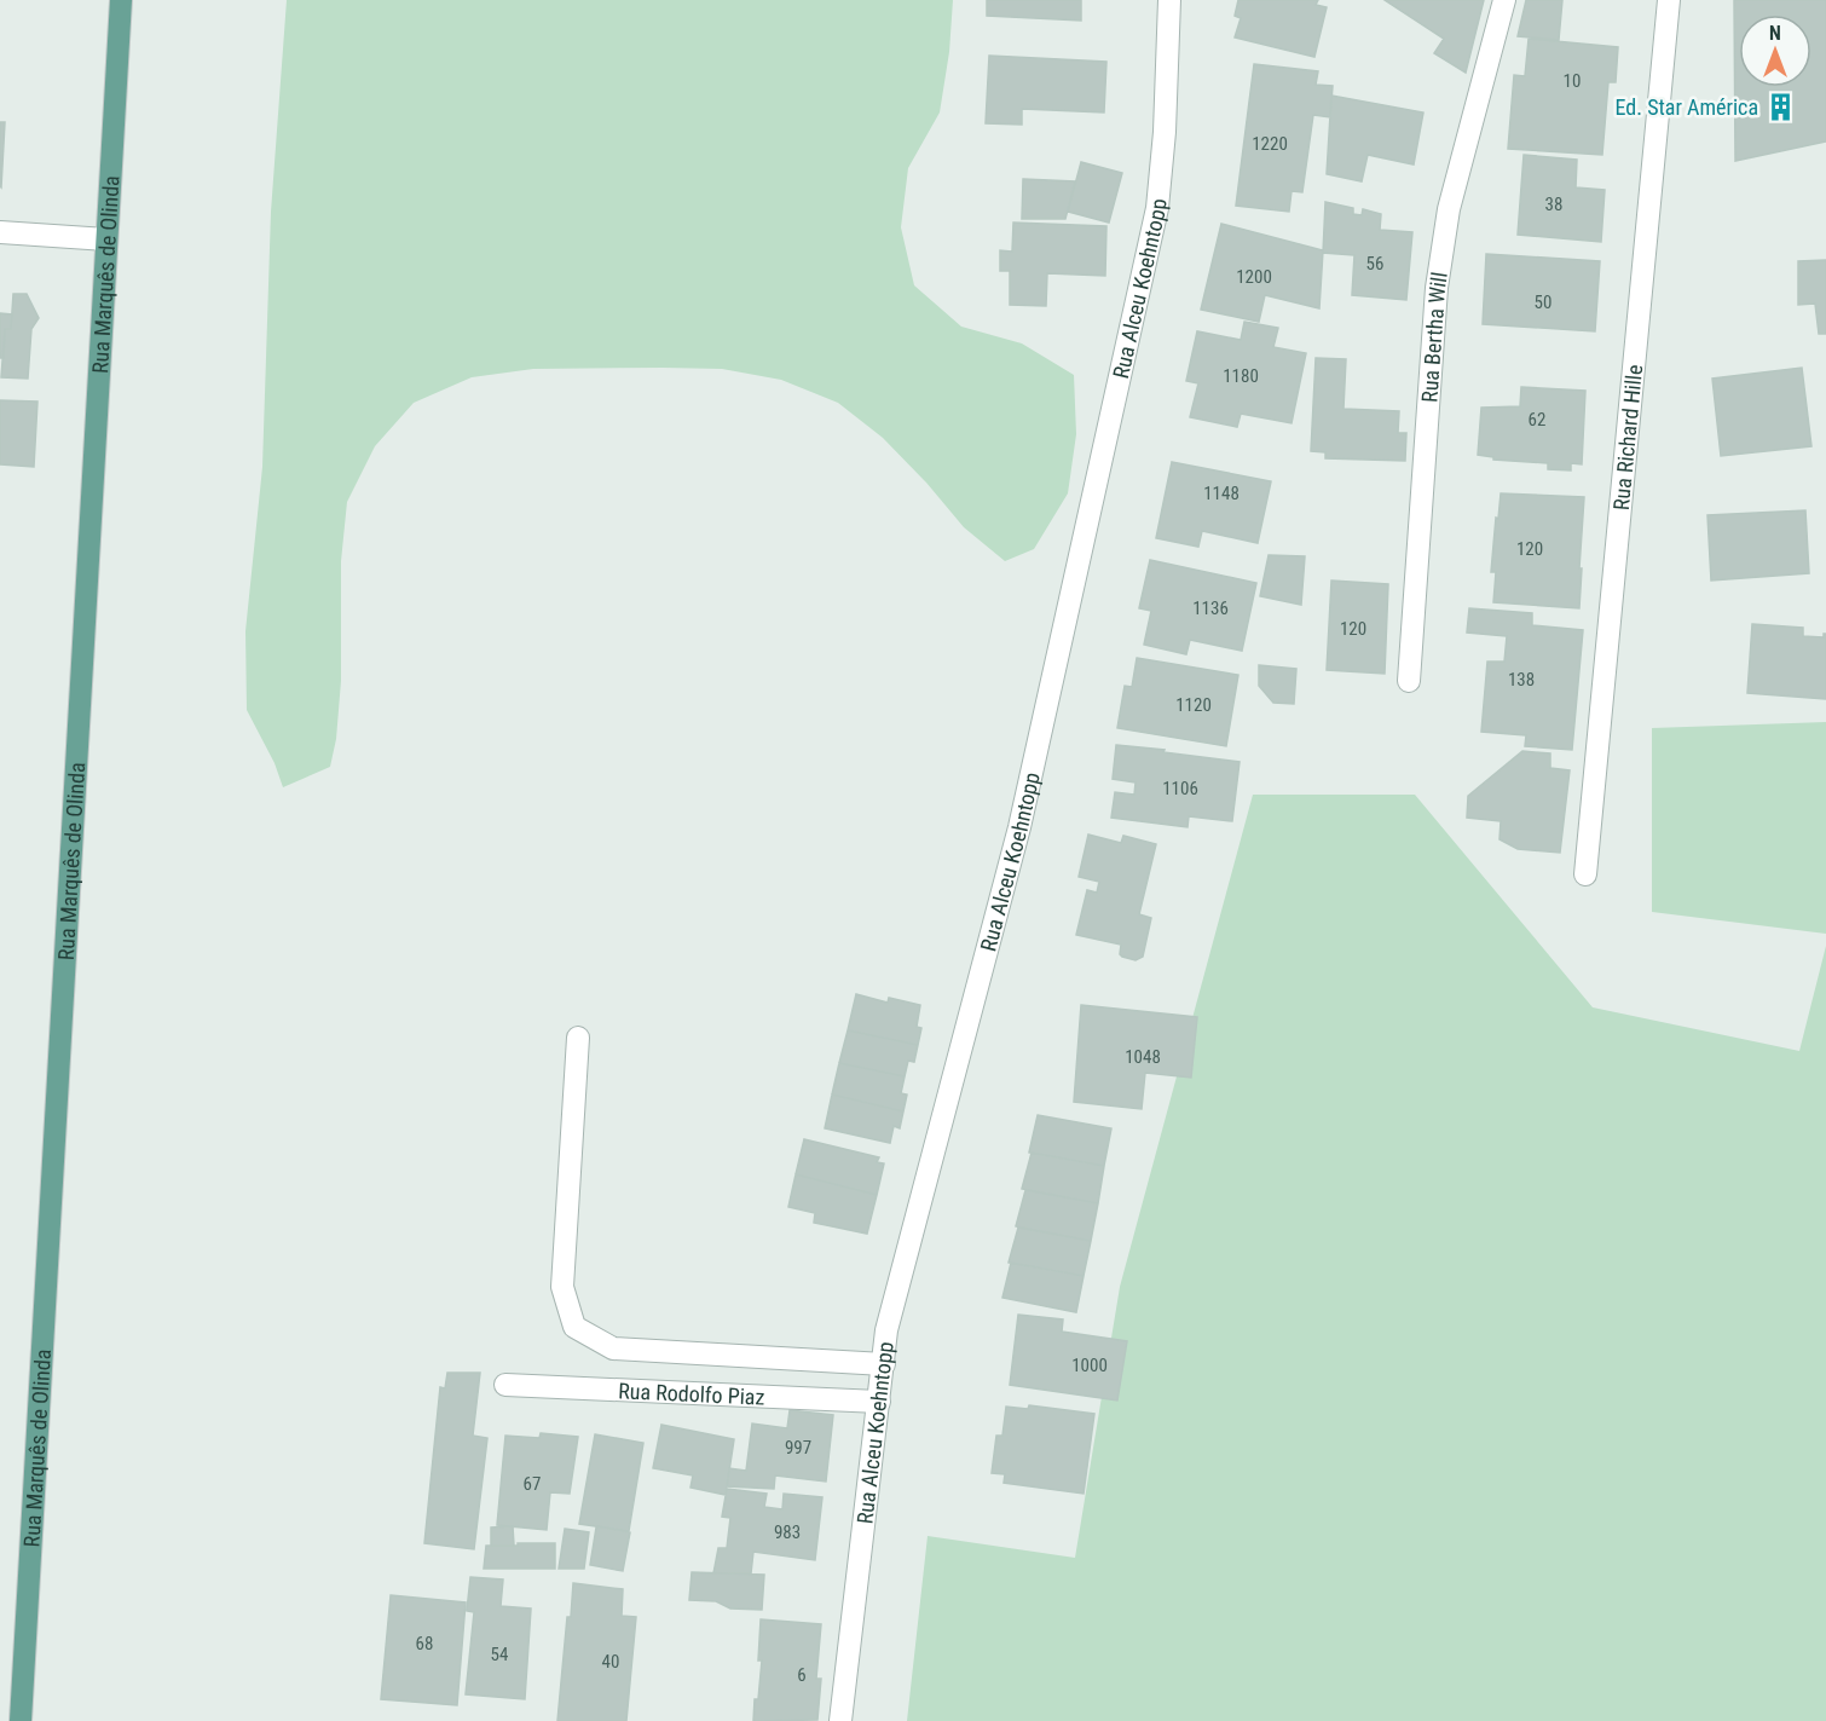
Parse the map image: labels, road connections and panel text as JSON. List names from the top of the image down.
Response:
{
  "streets": {
    "main road": ["Rua Marquês de Olinda"],
    "street": [
      "Rua Alceu Koehntopp",
      "Rua Bertha Will",
      "Rua Richard Hille",
      "Rua Rodolfo Piaz"
    ]
  },
  "crossings": [
    ["Rua Alceu Koehntopp", "Rua Rodolfo Piaz"]
  ],
  "places": {
    "building": ["Ed. Star América"]
  },
  "house_numbers": [
    "10",
    "1220",
    "38",
    "56",
    "1200",
    "50",
    "1180",
    "62",
    "1148",
    "120",
    "1136",
    "120",
    "138",
    "1120",
    "1106",
    "1048",
    "1000",
    "997",
    "67",
    "983",
    "68",
    "54",
    "40",
    "6"
  ],
  "north": "top"
}
